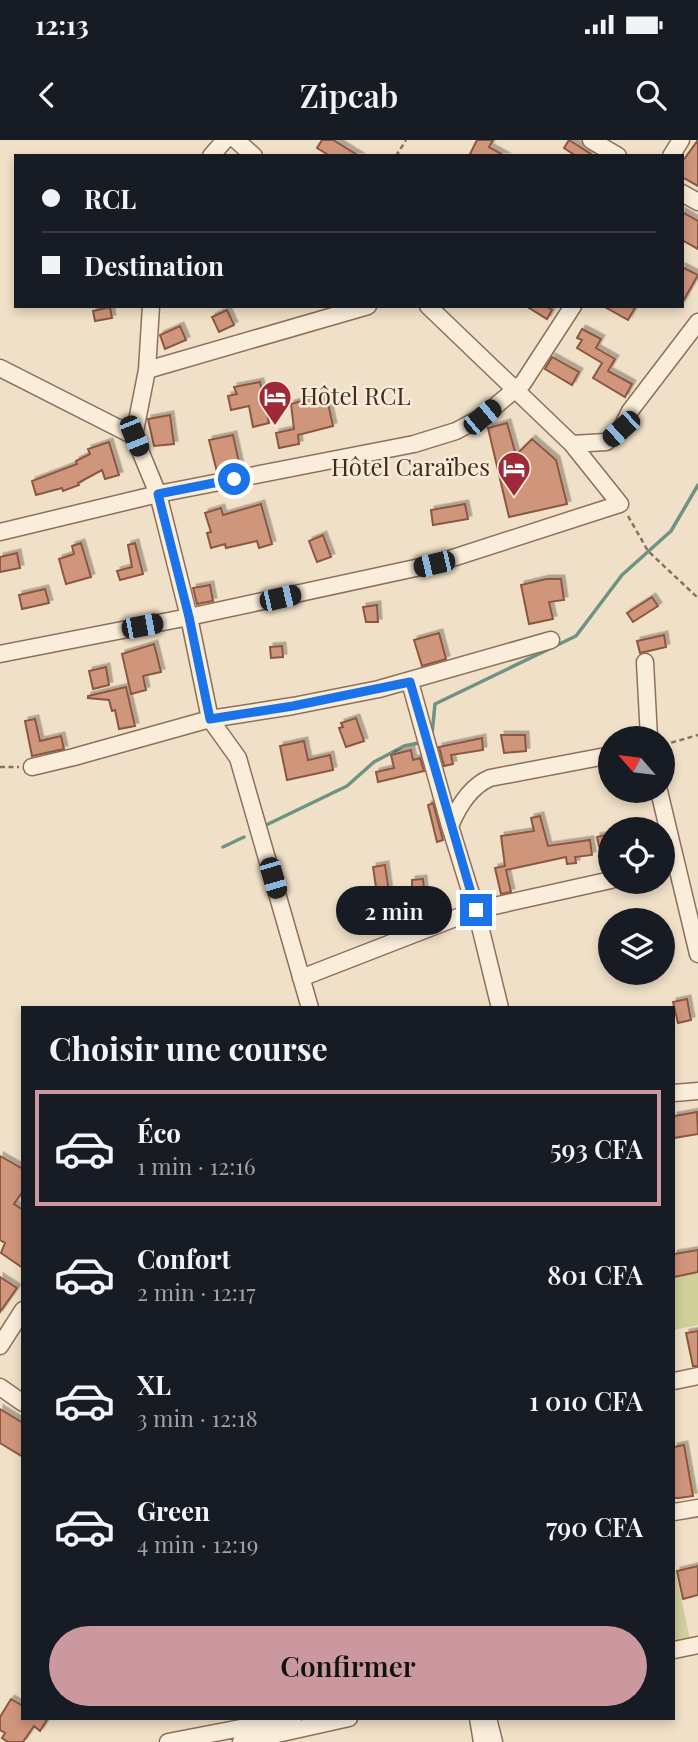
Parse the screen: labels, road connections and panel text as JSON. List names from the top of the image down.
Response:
{
  "places": {
    "hotel": ["Hôtel RCL", "Hôtel Caraïbes"]
  },
  "north": "top left",
  "page": {
    "status": "12:13",
    "header": "Zipcab",
    "banner": ["RCL", "Destination"],
    "bubble": "2 min",
    "heading": "Choisir une course",
    "list": [
      {
        "name": "Éco",
        "note": "1 min · 12:16",
        "value": "593 CFA"
      },
      {
        "name": "Confort",
        "note": "2 min · 12:17",
        "value": "801 CFA"
      },
      {
        "name": "XL",
        "note": "3 min · 12:18",
        "value": "1 010 CFA"
      },
      {
        "name": "Green",
        "note": "4 min · 12:19",
        "value": "790 CFA"
      }
    ],
    "buttons": "Confirmer"
  }
}
